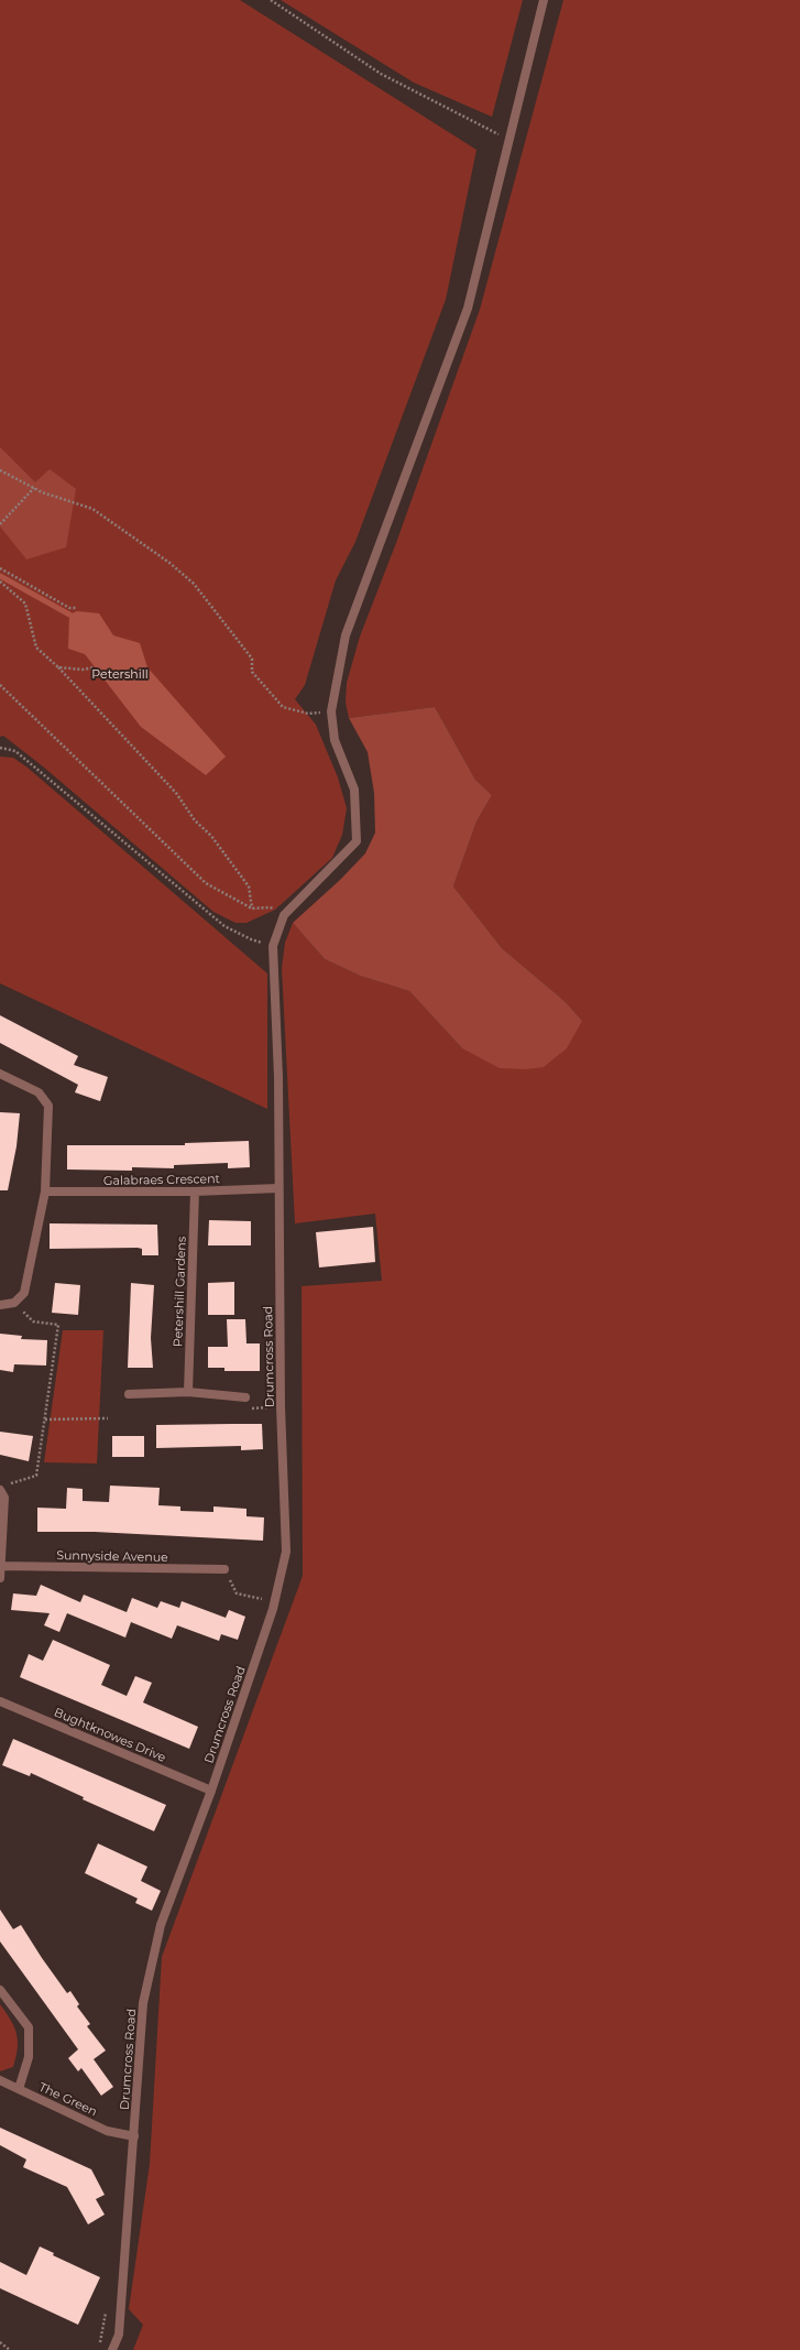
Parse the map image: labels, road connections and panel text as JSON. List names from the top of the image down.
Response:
{
  "streets": {
    "street": [
      "Galabraes Crescent",
      "Petershill Gardens",
      "Drumcross Road",
      "Sunnyside Avenue",
      "Bughtknowes Drive",
      "The Green"
    ]
  },
  "crossings": [
    ["Galabraes Crescent", "Petershill Gardens"],
    ["Galabraes Crescent", "Drumcross Road"],
    ["Drumcross Road", "Bughtknowes Drive"],
    ["Drumcross Road", "The Green"]
  ],
  "parks": ["Petershill"]
}
